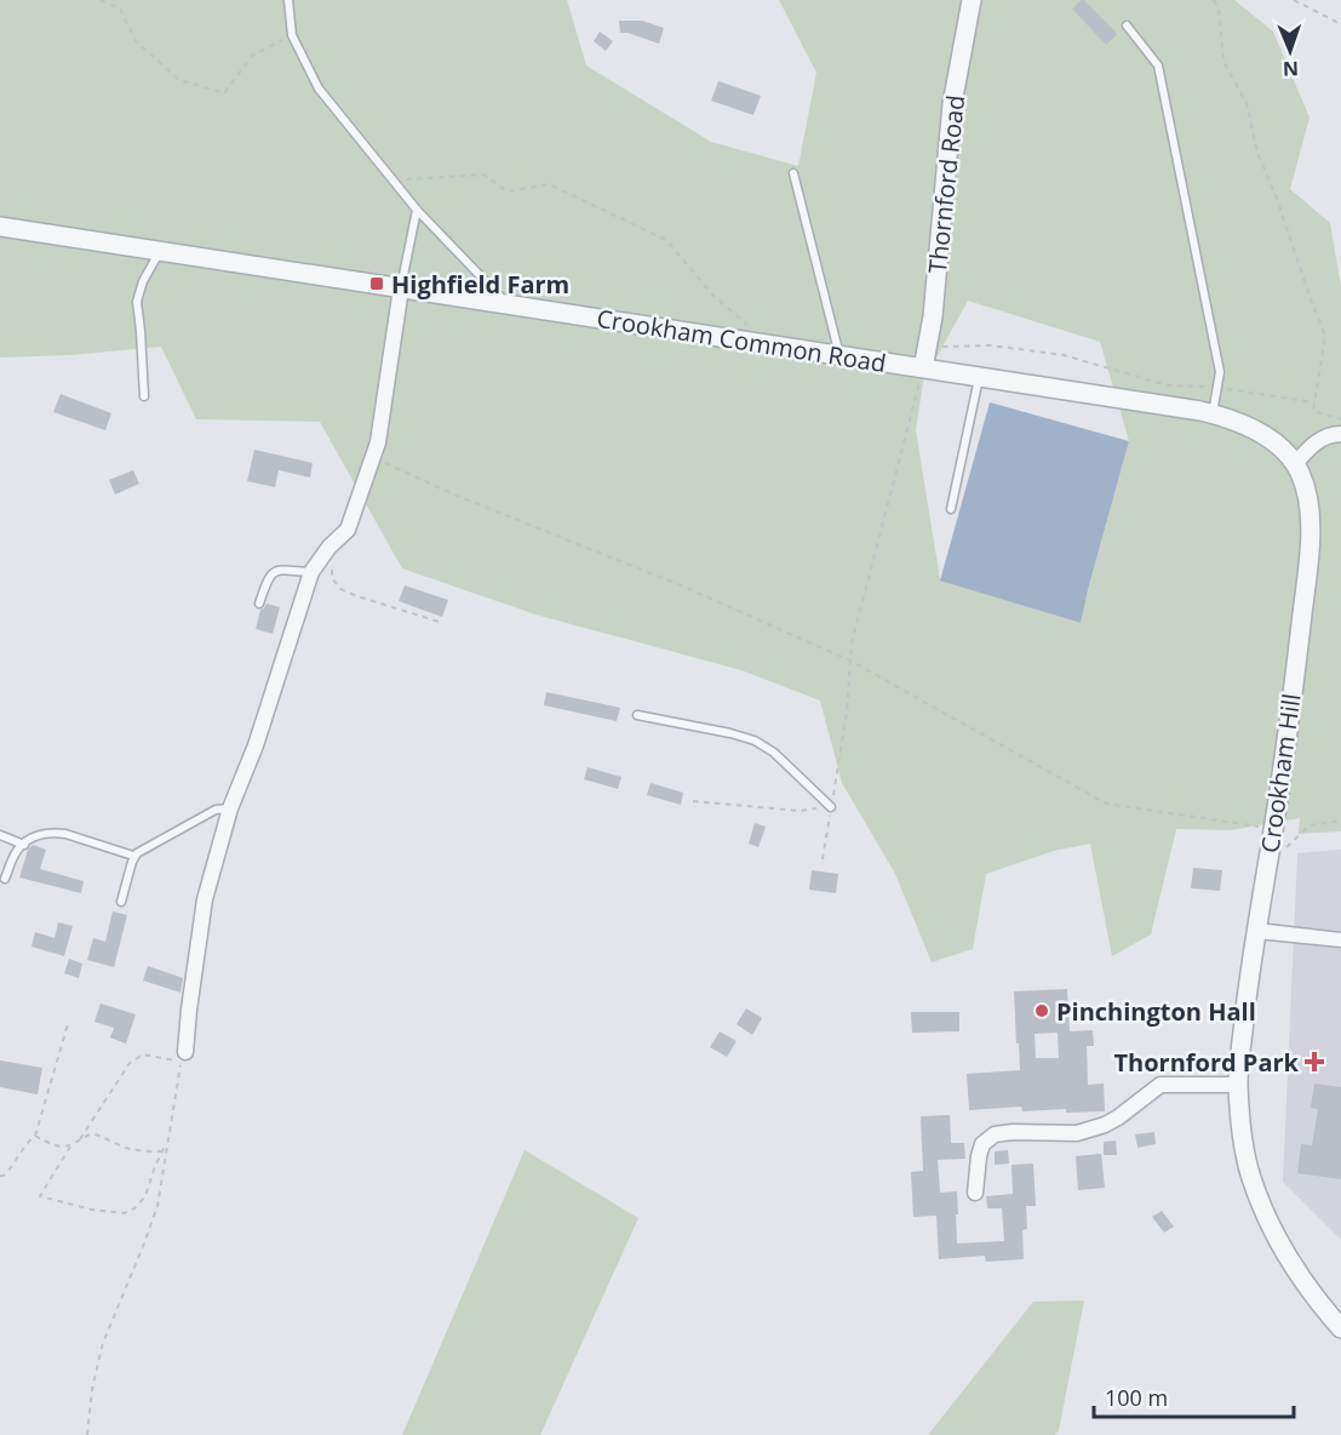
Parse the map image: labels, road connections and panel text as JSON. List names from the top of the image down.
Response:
{
  "streets": {
    "street": ["Thornford Road", "Crookham Common Road", "Crookham Hill"]
  },
  "crossings": [
    ["Thornford Road", "Crookham Common Road"],
    ["Crookham Common Road", "Crookham Hill"]
  ],
  "places": {
    "transit": ["Highfield Farm"],
    "other": ["Pinchington Hall"],
    "health": ["Thornford Park"]
  },
  "scale_bar": "100 m",
  "north": "bottom"
}
